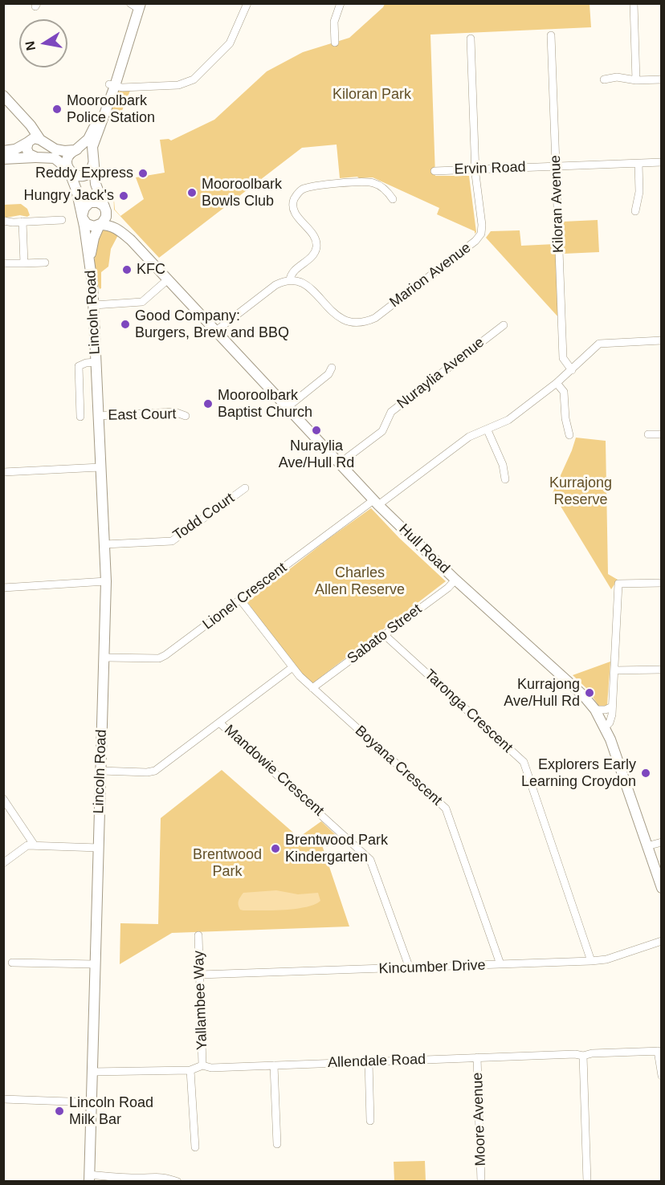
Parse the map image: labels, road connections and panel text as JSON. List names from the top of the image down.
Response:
{
  "streets": {
    "main road": ["Lincoln Road", "Hull Road"],
    "street": [
      "Ervin Road",
      "Kiloran Avenue",
      "Marion Avenue",
      "Nuraylia Avenue",
      "East Court",
      "Todd Court",
      "Lionel Crescent",
      "Sabato Street",
      "Taronga Crescent",
      "Boyana Crescent",
      "Mandowie Crescent",
      "Kincumber Drive",
      "Yallambee Way",
      "Allendale Road",
      "Moore Avenue"
    ]
  },
  "crossings": [
    ["Ervin Road", "Kiloran Avenue"],
    ["Ervin Road", "Marion Avenue"],
    ["Kiloran Avenue", "Lionel Crescent"],
    ["Lincoln Road", "East Court"],
    ["Lincoln Road", "Todd Court"],
    ["Lincoln Road", "Hull Road"],
    ["Lincoln Road", "Lionel Crescent"],
    ["Lincoln Road", "Allendale Road"],
    ["Nuraylia Avenue", "Hull Road"],
    ["Hull Road", "Lionel Crescent"],
    ["Hull Road", "Sabato Street"],
    ["Lionel Crescent", "Boyana Crescent"],
    ["Sabato Street", "Taronga Crescent"],
    ["Sabato Street", "Boyana Crescent"],
    ["Taronga Crescent", "Kincumber Drive"],
    ["Boyana Crescent", "Kincumber Drive"],
    ["Mandowie Crescent", "Kincumber Drive"],
    ["Kincumber Drive", "Yallambee Way"],
    ["Yallambee Way", "Allendale Road"],
    ["Allendale Road", "Moore Avenue"]
  ],
  "parks": [
    "Kiloran Park",
    "Kurrajong Reserve",
    "Charles Allen Reserve",
    "Brentwood Park"
  ],
  "places": [
    "Mooroolbark Police Station",
    "Reddy Express",
    "Mooroolbark Bowls Club",
    "Hungry Jack's",
    "KFC",
    "Good Company: Burgers, Brew and BBQ",
    "Mooroolbark Baptist Church",
    "Nuraylia Ave/Hull Rd",
    "Kurrajong Ave/Hull Rd",
    "Explorers Early Learning Croydon",
    "Brentwood Park Kindergarten",
    "Lincoln Road Milk Bar"
  ],
  "north": "left"
}
